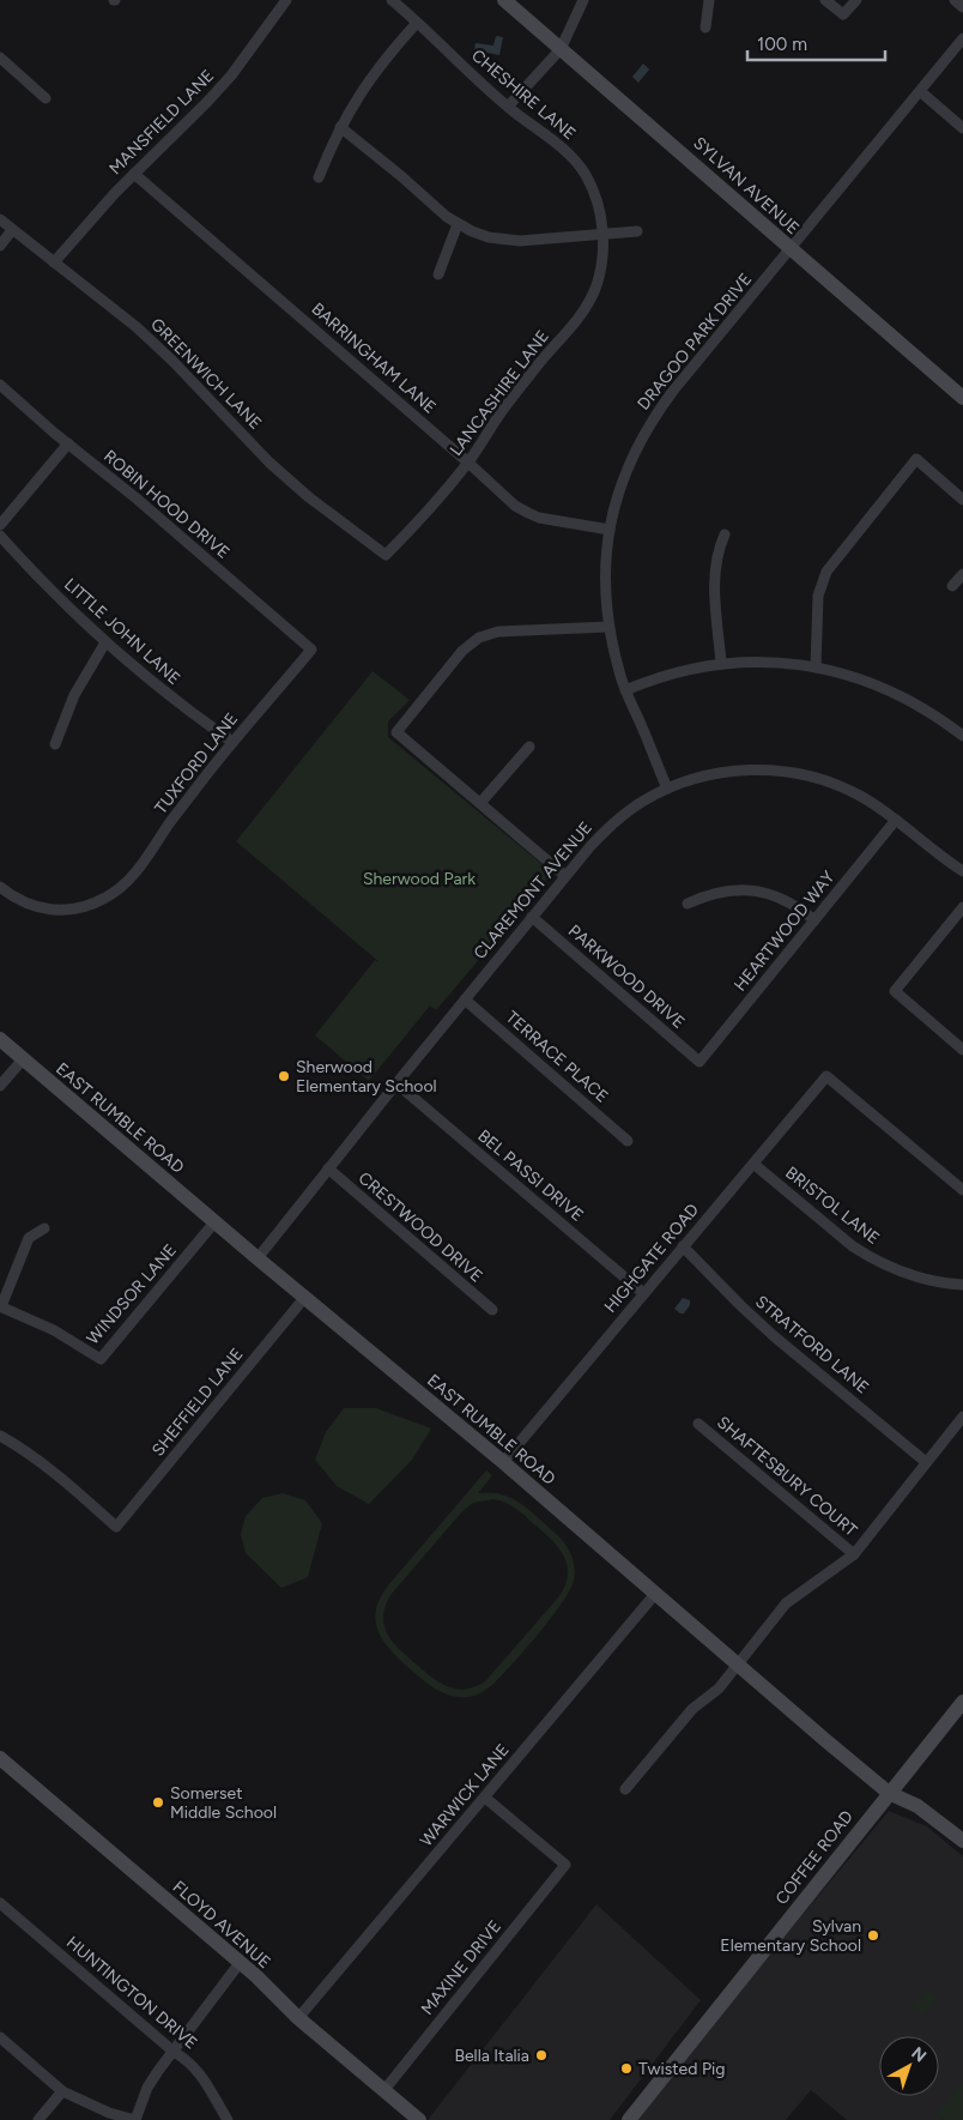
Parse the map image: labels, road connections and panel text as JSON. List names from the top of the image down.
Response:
{
  "streets": {
    "street": [
      "CHESHIRE LANE",
      "MANSFIELD LANE",
      "SYLVAN AVENUE",
      "DRAGOO PARK DRIVE",
      "BARRINGHAM LANE",
      "GREENWICH LANE",
      "LANCASHIRE LANE",
      "ROBIN HOOD DRIVE",
      "LITTLE JOHN LANE",
      "TUXFORD LANE",
      "CLAREMONT AVENUE",
      "HEARTWOOD WAY",
      "PARKWOOD DRIVE",
      "TERRACE PLACE",
      "EAST RUMBLE ROAD",
      "BEL PASSI DRIVE",
      "BRISTOL LANE",
      "CRESTWOOD DRIVE",
      "HIGHGATE ROAD",
      "WINDSOR LANE",
      "STRATFORD LANE",
      "SHEFFIELD LANE",
      "SHAFTESBURY COURT",
      "WARWICK LANE",
      "COFFEE ROAD",
      "FLOYD AVENUE",
      "MAXINE DRIVE",
      "HUNTINGTON DRIVE"
    ]
  },
  "crossings": [
    ["CHESHIRE LANE", "LANCASHIRE LANE"],
    ["MANSFIELD LANE", "BARRINGHAM LANE"],
    ["MANSFIELD LANE", "GREENWICH LANE"],
    ["SYLVAN AVENUE", "DRAGOO PARK DRIVE"],
    ["DRAGOO PARK DRIVE", "BARRINGHAM LANE"],
    ["DRAGOO PARK DRIVE", "CLAREMONT AVENUE"],
    ["BARRINGHAM LANE", "LANCASHIRE LANE"],
    ["GREENWICH LANE", "LANCASHIRE LANE"],
    ["ROBIN HOOD DRIVE", "TUXFORD LANE"],
    ["LITTLE JOHN LANE", "TUXFORD LANE"],
    ["CLAREMONT AVENUE", "HEARTWOOD WAY"],
    ["CLAREMONT AVENUE", "PARKWOOD DRIVE"],
    ["CLAREMONT AVENUE", "TERRACE PLACE"],
    ["CLAREMONT AVENUE", "EAST RUMBLE ROAD"],
    ["CLAREMONT AVENUE", "BEL PASSI DRIVE"],
    ["CLAREMONT AVENUE", "CRESTWOOD DRIVE"],
    ["HEARTWOOD WAY", "PARKWOOD DRIVE"],
    ["EAST RUMBLE ROAD", "HIGHGATE ROAD"],
    ["EAST RUMBLE ROAD", "WINDSOR LANE"],
    ["EAST RUMBLE ROAD", "SHEFFIELD LANE"],
    ["EAST RUMBLE ROAD", "WARWICK LANE"],
    ["EAST RUMBLE ROAD", "COFFEE ROAD"],
    ["BEL PASSI DRIVE", "HIGHGATE ROAD"],
    ["BRISTOL LANE", "HIGHGATE ROAD"],
    ["HIGHGATE ROAD", "STRATFORD LANE"],
    ["WARWICK LANE", "FLOYD AVENUE"],
    ["WARWICK LANE", "MAXINE DRIVE"],
    ["FLOYD AVENUE", "MAXINE DRIVE"]
  ],
  "parks": ["Sherwood Park"],
  "places": [
    "Sherwood Elementary School",
    "Somerset Middle School",
    "Sylvan Elementary School",
    "Bella Italia",
    "Twisted Pig"
  ],
  "scale_bar": "100 m",
  "north": "top right"
}
